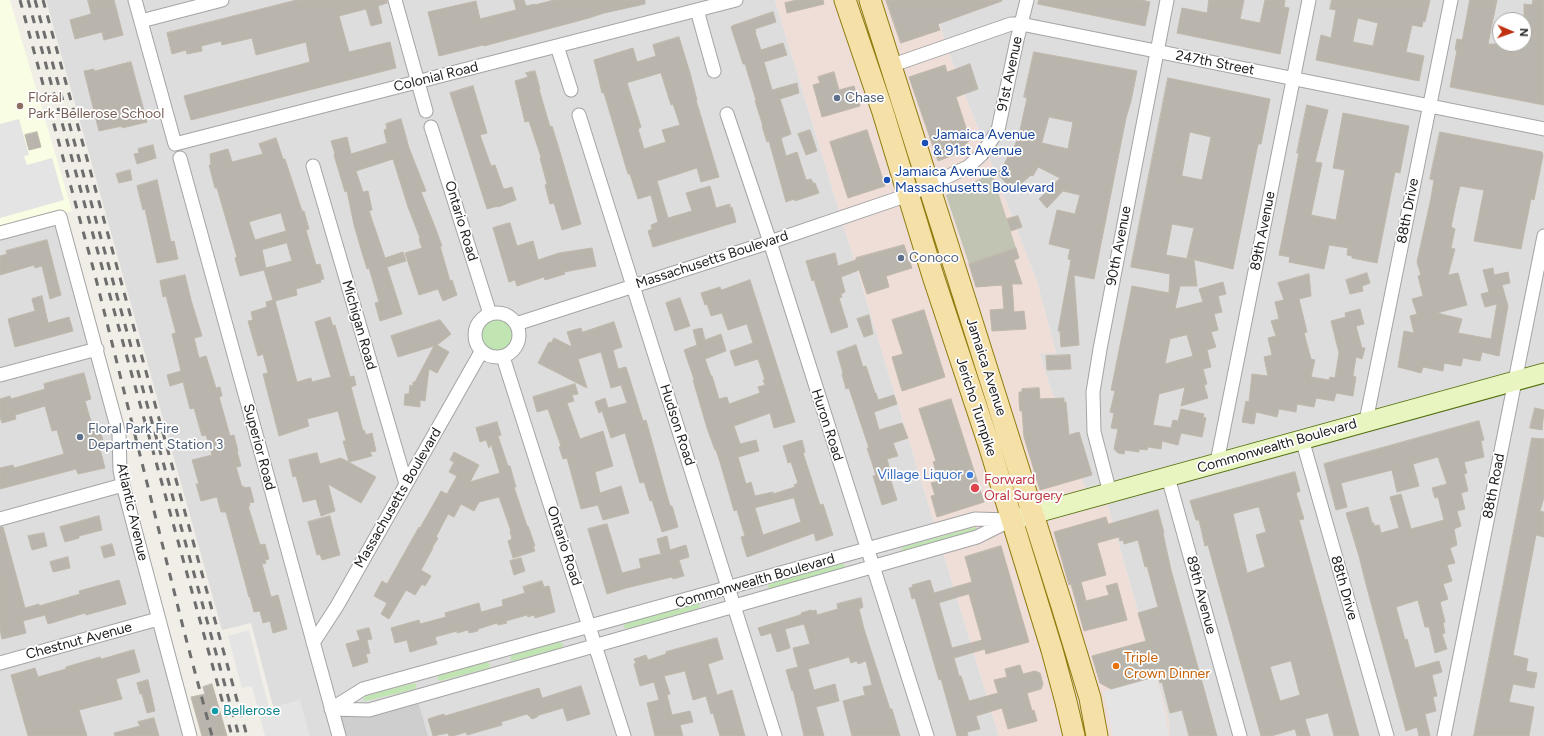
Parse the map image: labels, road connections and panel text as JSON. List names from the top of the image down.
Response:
{
  "streets": {
    "main road": ["Jamaica Avenue", "Jericho Turnpike"],
    "street": [
      "247th Street",
      "91st Avenue",
      "Colonial Road",
      "88th Drive",
      "Ontario Road",
      "89th Avenue",
      "90th Avenue",
      "Massachusetts Boulevard",
      "Michigan Road",
      "Hudson Road",
      "Huron Road",
      "Commonwealth Boulevard",
      "Superior Road",
      "88th Road",
      "Atlantic Avenue",
      "Chestnut Avenue"
    ]
  },
  "crossings": [
    ["247th Street", "91st Avenue"],
    ["247th Street", "88th Drive"],
    ["247th Street", "89th Avenue"],
    ["247th Street", "90th Avenue"],
    ["247th Street", "Jamaica Avenue"],
    ["91st Avenue", "Massachusetts Boulevard"],
    ["91st Avenue", "Jamaica Avenue"],
    ["91st Avenue", "Jericho Turnpike"],
    ["88th Drive", "Commonwealth Boulevard"],
    ["Ontario Road", "Massachusetts Boulevard"],
    ["Ontario Road", "Commonwealth Boulevard"],
    ["89th Avenue", "Commonwealth Boulevard"],
    ["90th Avenue", "Commonwealth Boulevard"],
    ["Massachusetts Boulevard", "Michigan Road"],
    ["Massachusetts Boulevard", "Jericho Turnpike"],
    ["Massachusetts Boulevard", "Hudson Road"],
    ["Massachusetts Boulevard", "Huron Road"],
    ["Massachusetts Boulevard", "Superior Road"],
    ["Jamaica Avenue", "Commonwealth Boulevard"],
    ["Jericho Turnpike", "Commonwealth Boulevard"],
    ["Hudson Road", "Commonwealth Boulevard"],
    ["Huron Road", "Commonwealth Boulevard"],
    ["Commonwealth Boulevard", "Superior Road"],
    ["Commonwealth Boulevard", "88th Road"],
    ["Atlantic Avenue", "Chestnut Avenue"]
  ],
  "places": [
    "Chase",
    "Floral Park-Bellerose School",
    "Jamaica Avenue & 91st Avenue",
    "Jamaica Avenue & Massachusetts Boulevard",
    "Conoco",
    "Floral Park Fire Department Station 3",
    "Village Liquor",
    "Forward Oral Surgery",
    "Triple Crown Dinner",
    "Bellerose"
  ],
  "north": "right"
}
